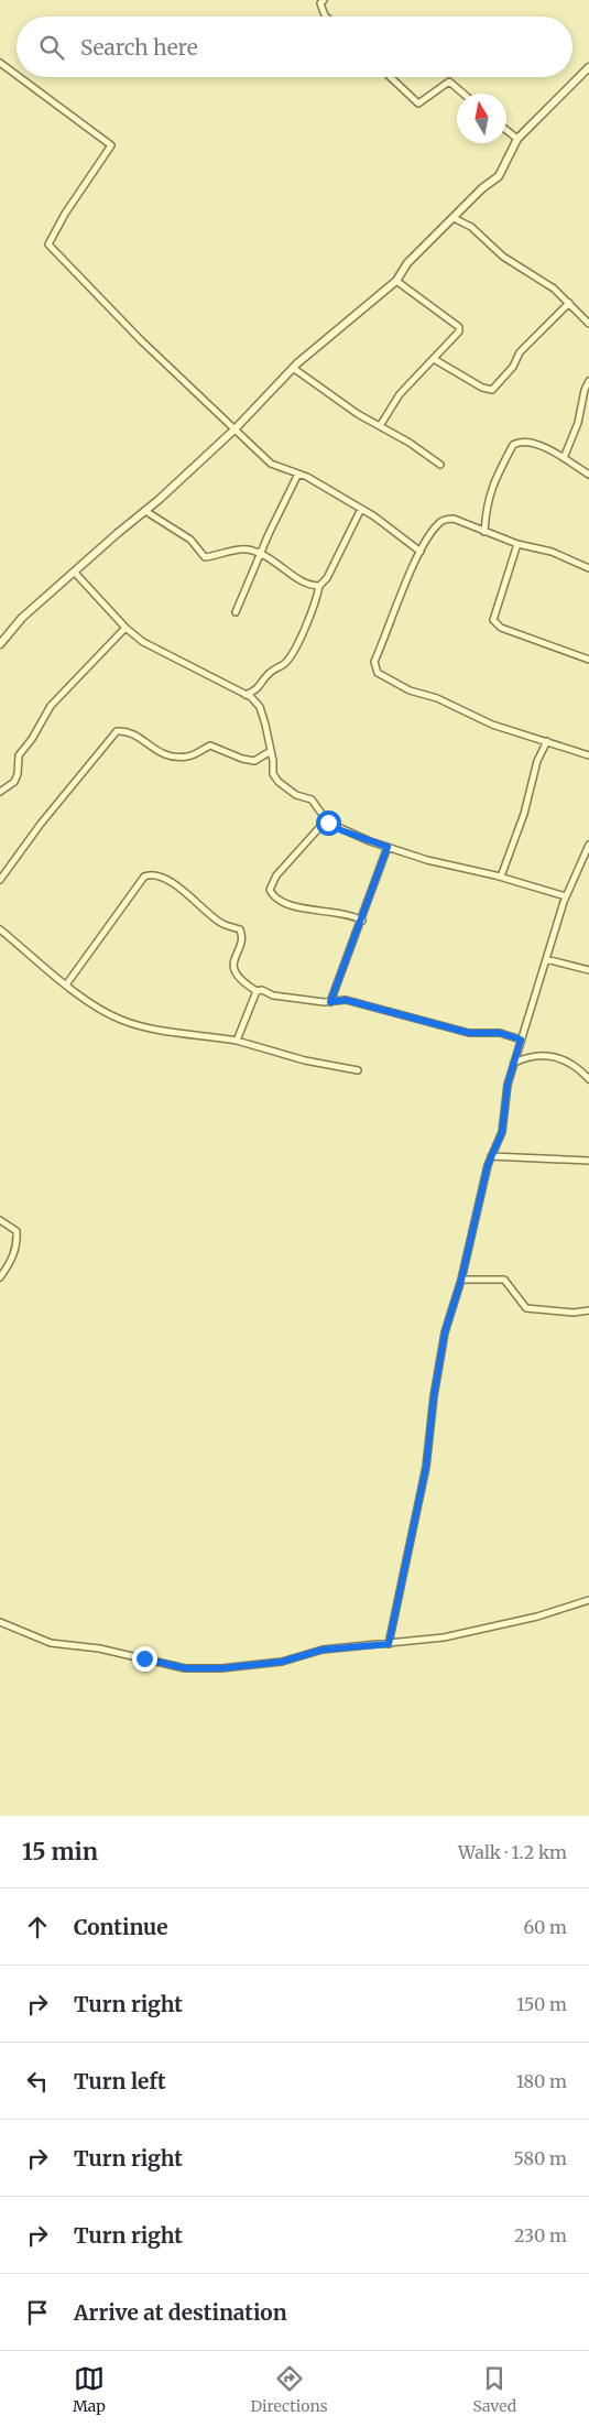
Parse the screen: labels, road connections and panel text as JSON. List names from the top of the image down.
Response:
{
  "north": "top",
  "page": {
    "search": "Search here",
    "heading": ["15 min", "Walk · 1.2 km"],
    "list": [
      ["Continue", "60 m"],
      ["Turn right", "150 m"],
      ["Turn left", "180 m"],
      ["Turn right", "580 m"],
      ["Turn right", "230 m"],
      "Arrive at destination"
    ],
    "nav": ["Map", "Directions", "Saved"]
  }
}
